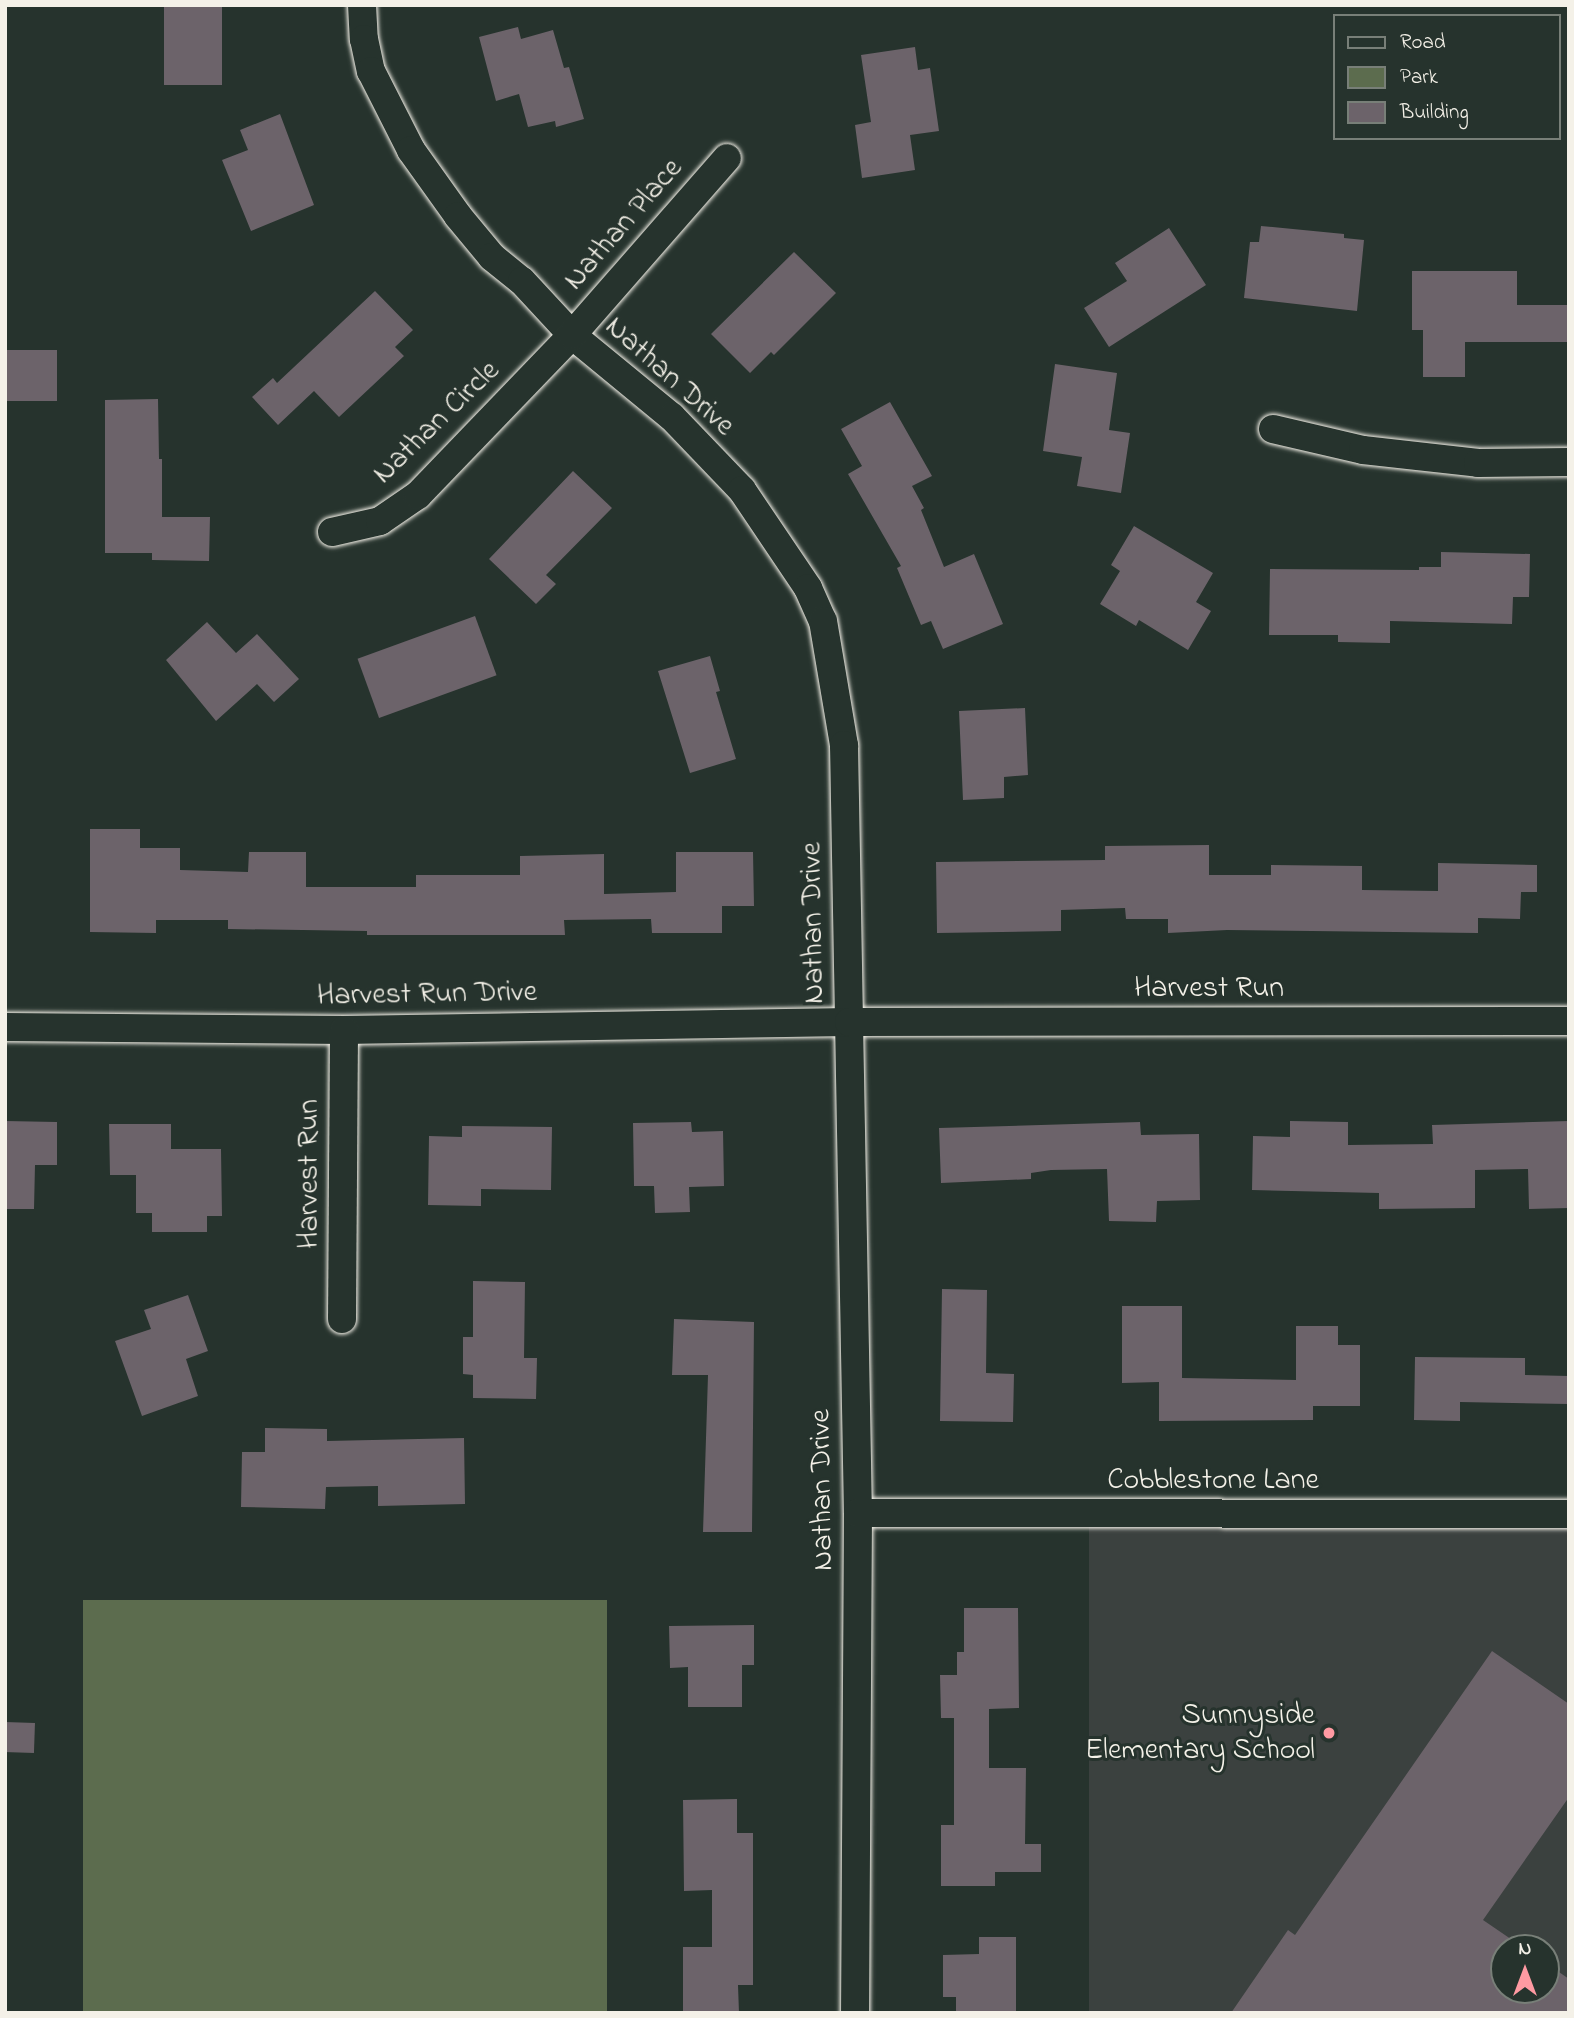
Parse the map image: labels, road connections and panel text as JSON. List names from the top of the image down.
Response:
{
  "streets": {
    "street": [
      "Nathan Place",
      "Nathan Drive",
      "Nathan Circle",
      "Harvest Run",
      "Harvest Run Drive",
      "Cobblestone Lane"
    ]
  },
  "crossings": [
    ["Nathan Place", "Nathan Drive"],
    ["Nathan Place", "Nathan Circle"],
    ["Nathan Drive", "Nathan Circle"],
    ["Nathan Drive", "Harvest Run"],
    ["Nathan Drive", "Harvest Run Drive"],
    ["Nathan Drive", "Cobblestone Lane"],
    ["Harvest Run", "Harvest Run Drive"]
  ],
  "places": ["Sunnyside Elementary School"],
  "legend": ["Road", "Park", "Building"],
  "north": "top"
}
